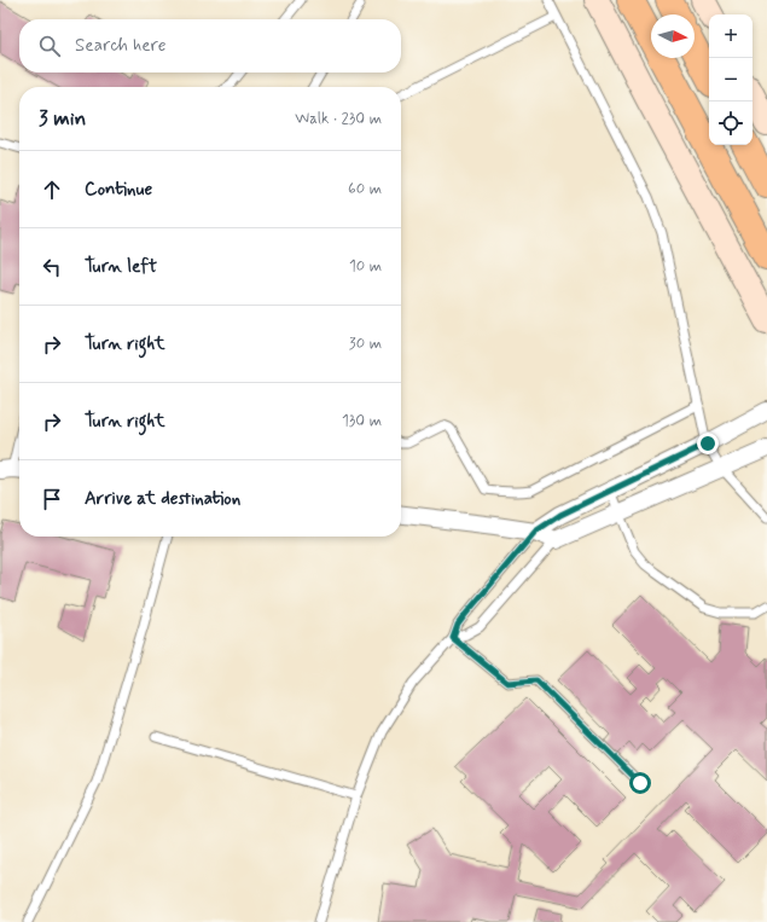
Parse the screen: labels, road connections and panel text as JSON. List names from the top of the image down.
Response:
{
  "north": "right",
  "page": {
    "map_buttons": ["+", "−"],
    "search": "Search here",
    "heading": ["3 min", "Walk · 230 m"],
    "list": [
      ["Continue", "60 m"],
      ["Turn left", "10 m"],
      ["Turn right", "30 m"],
      ["Turn right", "130 m"],
      "Arrive at destination"
    ]
  }
}
